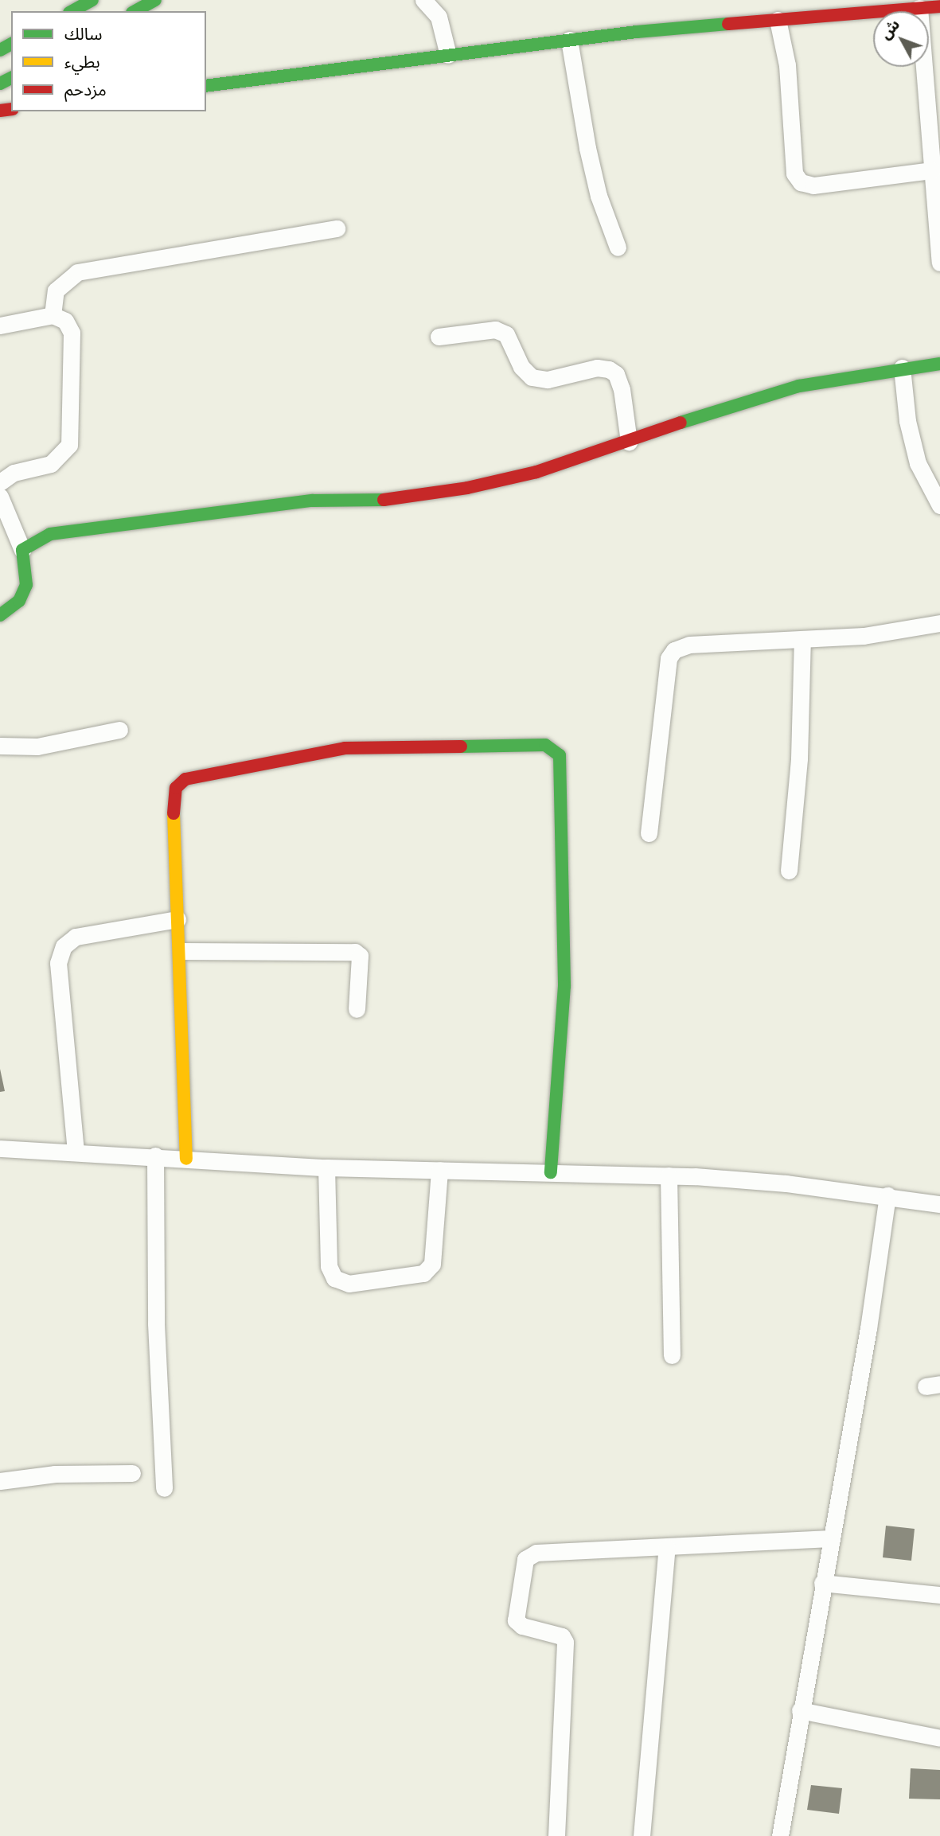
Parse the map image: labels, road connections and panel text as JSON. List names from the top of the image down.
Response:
{
  "legend": ["سالك", "بطيء", "مزدحم"],
  "north": "top left"
}
